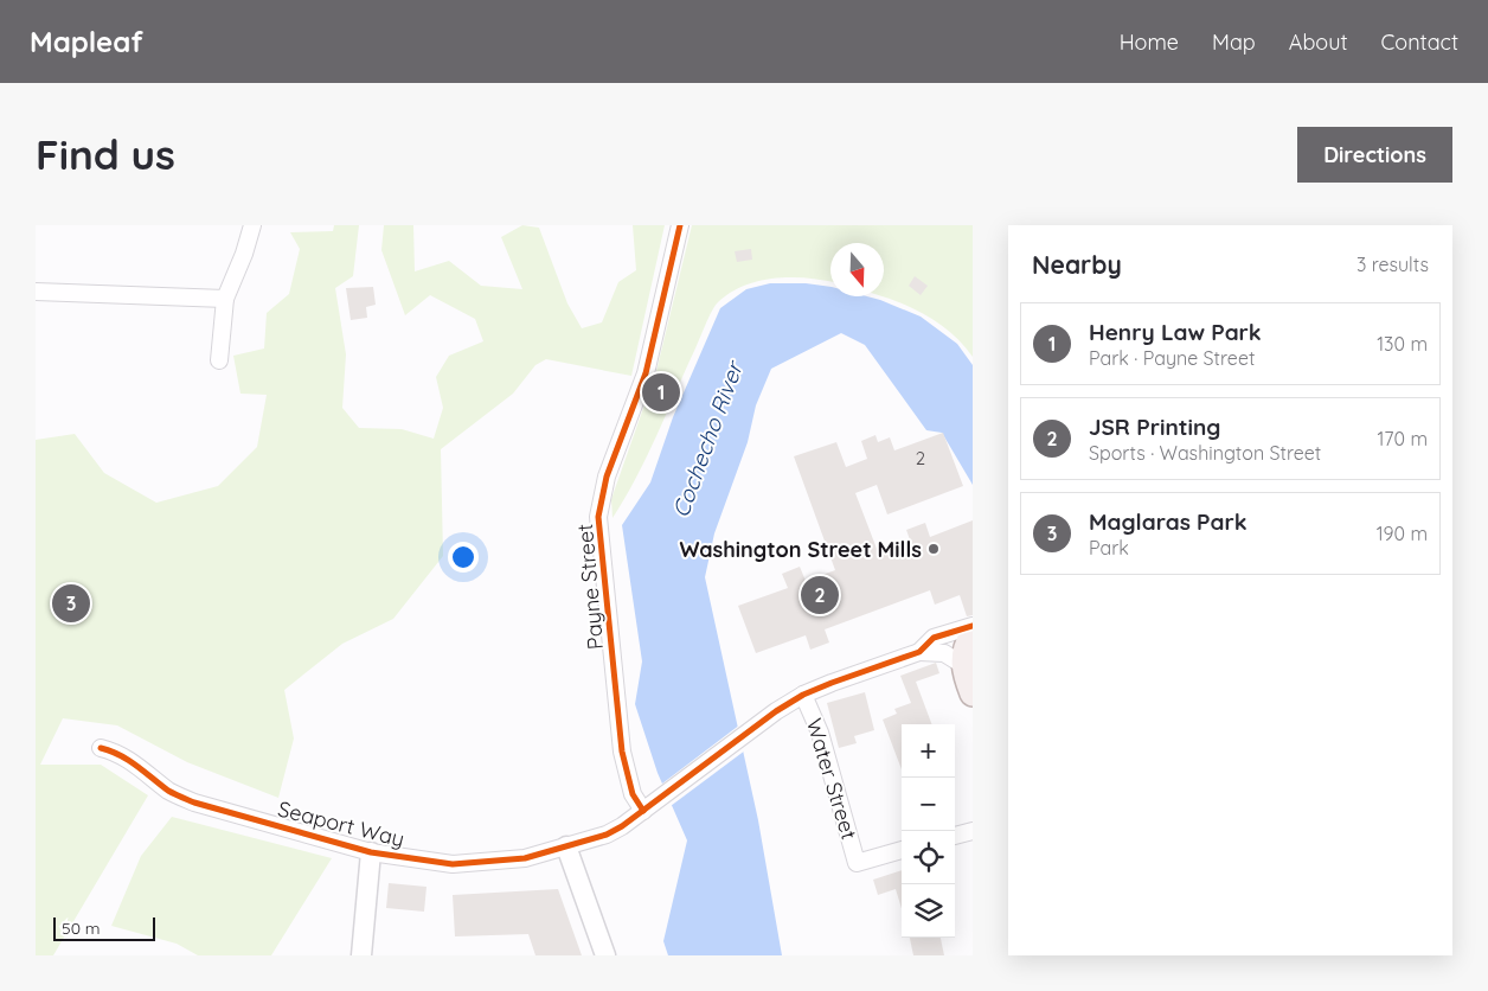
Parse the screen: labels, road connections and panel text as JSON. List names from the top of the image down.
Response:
{
  "streets": {
    "street": ["Payne Street", "Water Street", "Seaport Way"]
  },
  "crossings": [
    ["Payne Street", "Seaport Way"],
    ["Water Street", "Seaport Way"]
  ],
  "water": ["Cochecho River"],
  "places": ["Washington Street Mills"],
  "house_numbers": ["2"],
  "scale_bar": "50 m",
  "north": "bottom",
  "page": {
    "header": "Mapleaf",
    "nav": [
      "Home",
      "Map",
      "About",
      "Contact"
    ],
    "buttons": "Directions",
    "title": "Find us",
    "heading": ["Nearby", "3 results"],
    "list": [
      {
        "mark": "1",
        "name": "Henry Law Park",
        "note": "Park · Payne Street",
        "value": "130 m"
      },
      {
        "mark": "2",
        "name": "JSR Printing",
        "note": "Sports · Washington Street",
        "value": "170 m"
      },
      {
        "mark": "3",
        "name": "Maglaras Park",
        "note": "Park",
        "value": "190 m"
      }
    ],
    "pins": ["1", "2", "3"],
    "map_buttons": ["+", "−"],
    "scale": "50 m"
  }
}
